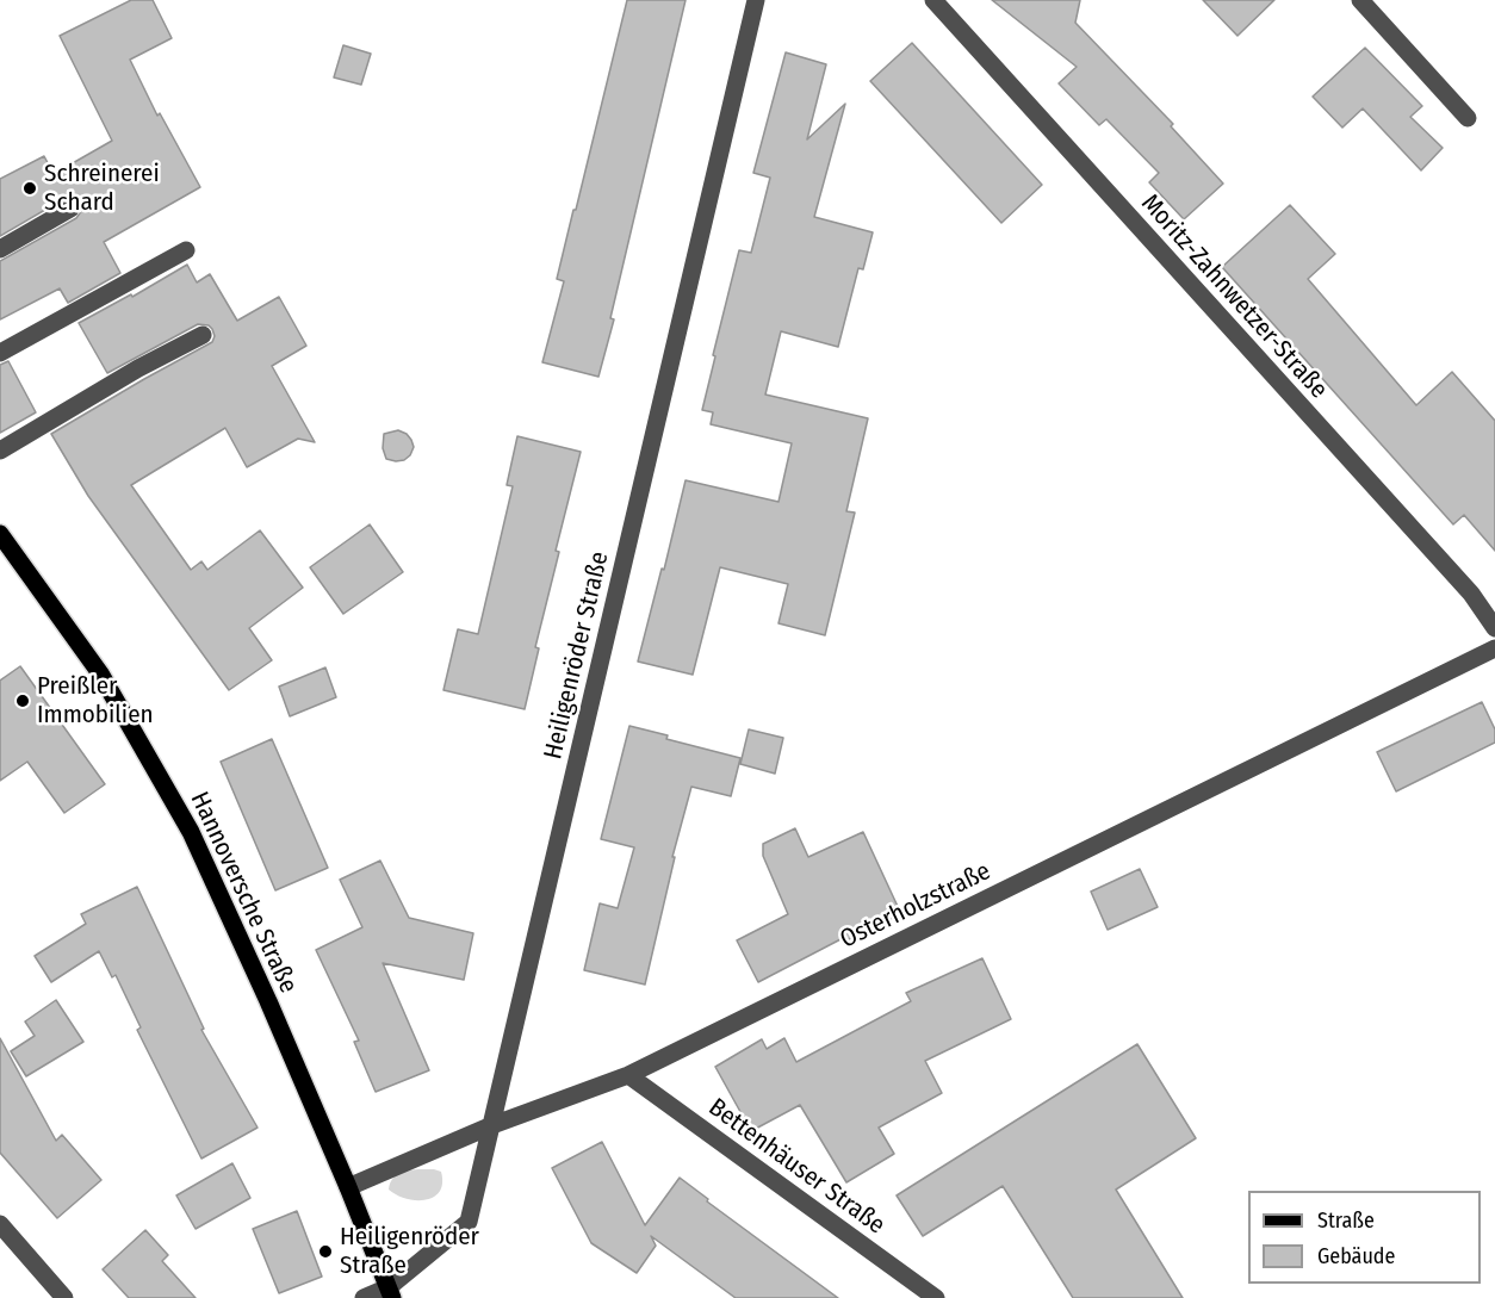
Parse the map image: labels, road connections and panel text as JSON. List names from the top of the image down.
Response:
{
  "streets": {
    "main road": ["Hannoversche Straße"],
    "street": [
      "Moritz-Zahnwetzer-Straße",
      "Heiligenröder Straße",
      "Osterholzstraße",
      "Bettenhäuser Straße"
    ]
  },
  "crossings": [
    ["Heiligenröder Straße", "Hannoversche Straße"],
    ["Heiligenröder Straße", "Osterholzstraße"],
    ["Hannoversche Straße", "Osterholzstraße"],
    ["Osterholzstraße", "Bettenhäuser Straße"]
  ],
  "places": ["Schreinerei Schard", "Preißler Immobilien", "Heiligenröder Straße"],
  "legend": ["Straße", "Gebäude"]
}
